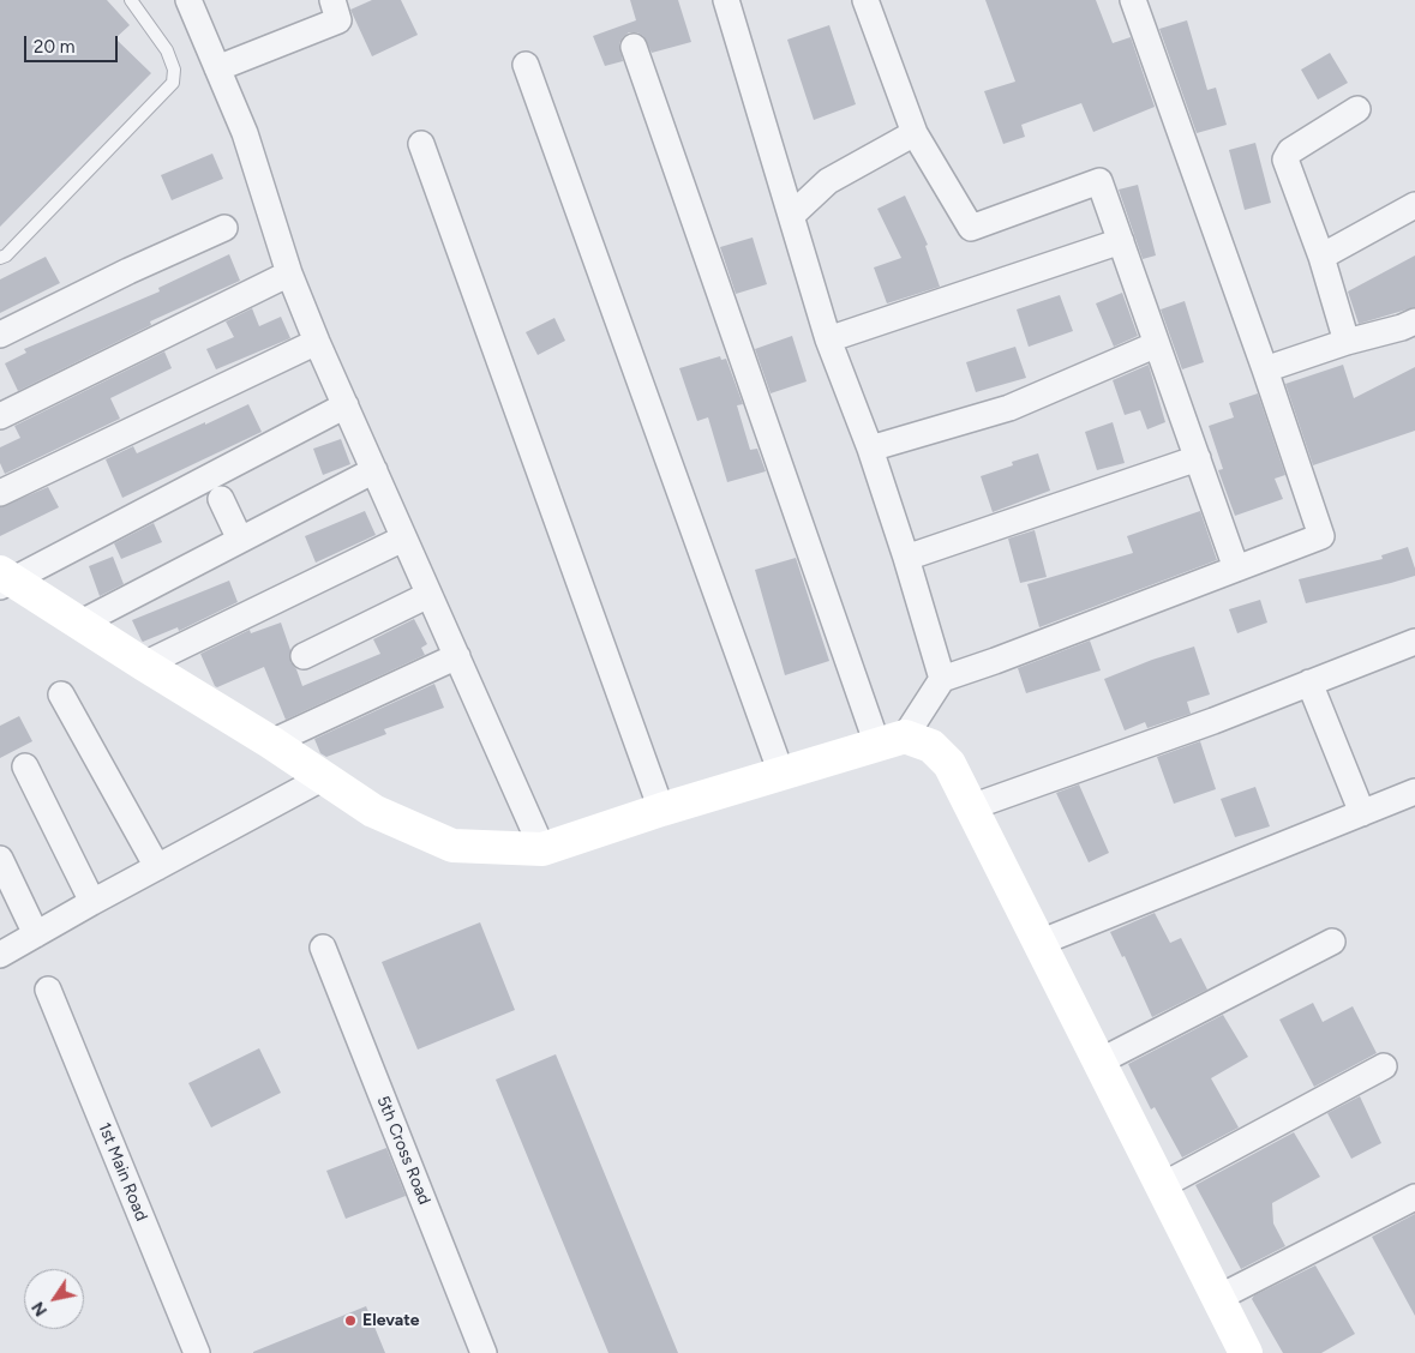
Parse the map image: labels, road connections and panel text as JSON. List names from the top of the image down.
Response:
{
  "streets": {
    "street": ["5th Cross Road", "1st Main Road"]
  },
  "places": ["Elevate"],
  "scale_bar": "20 m",
  "north": "bottom left"
}
